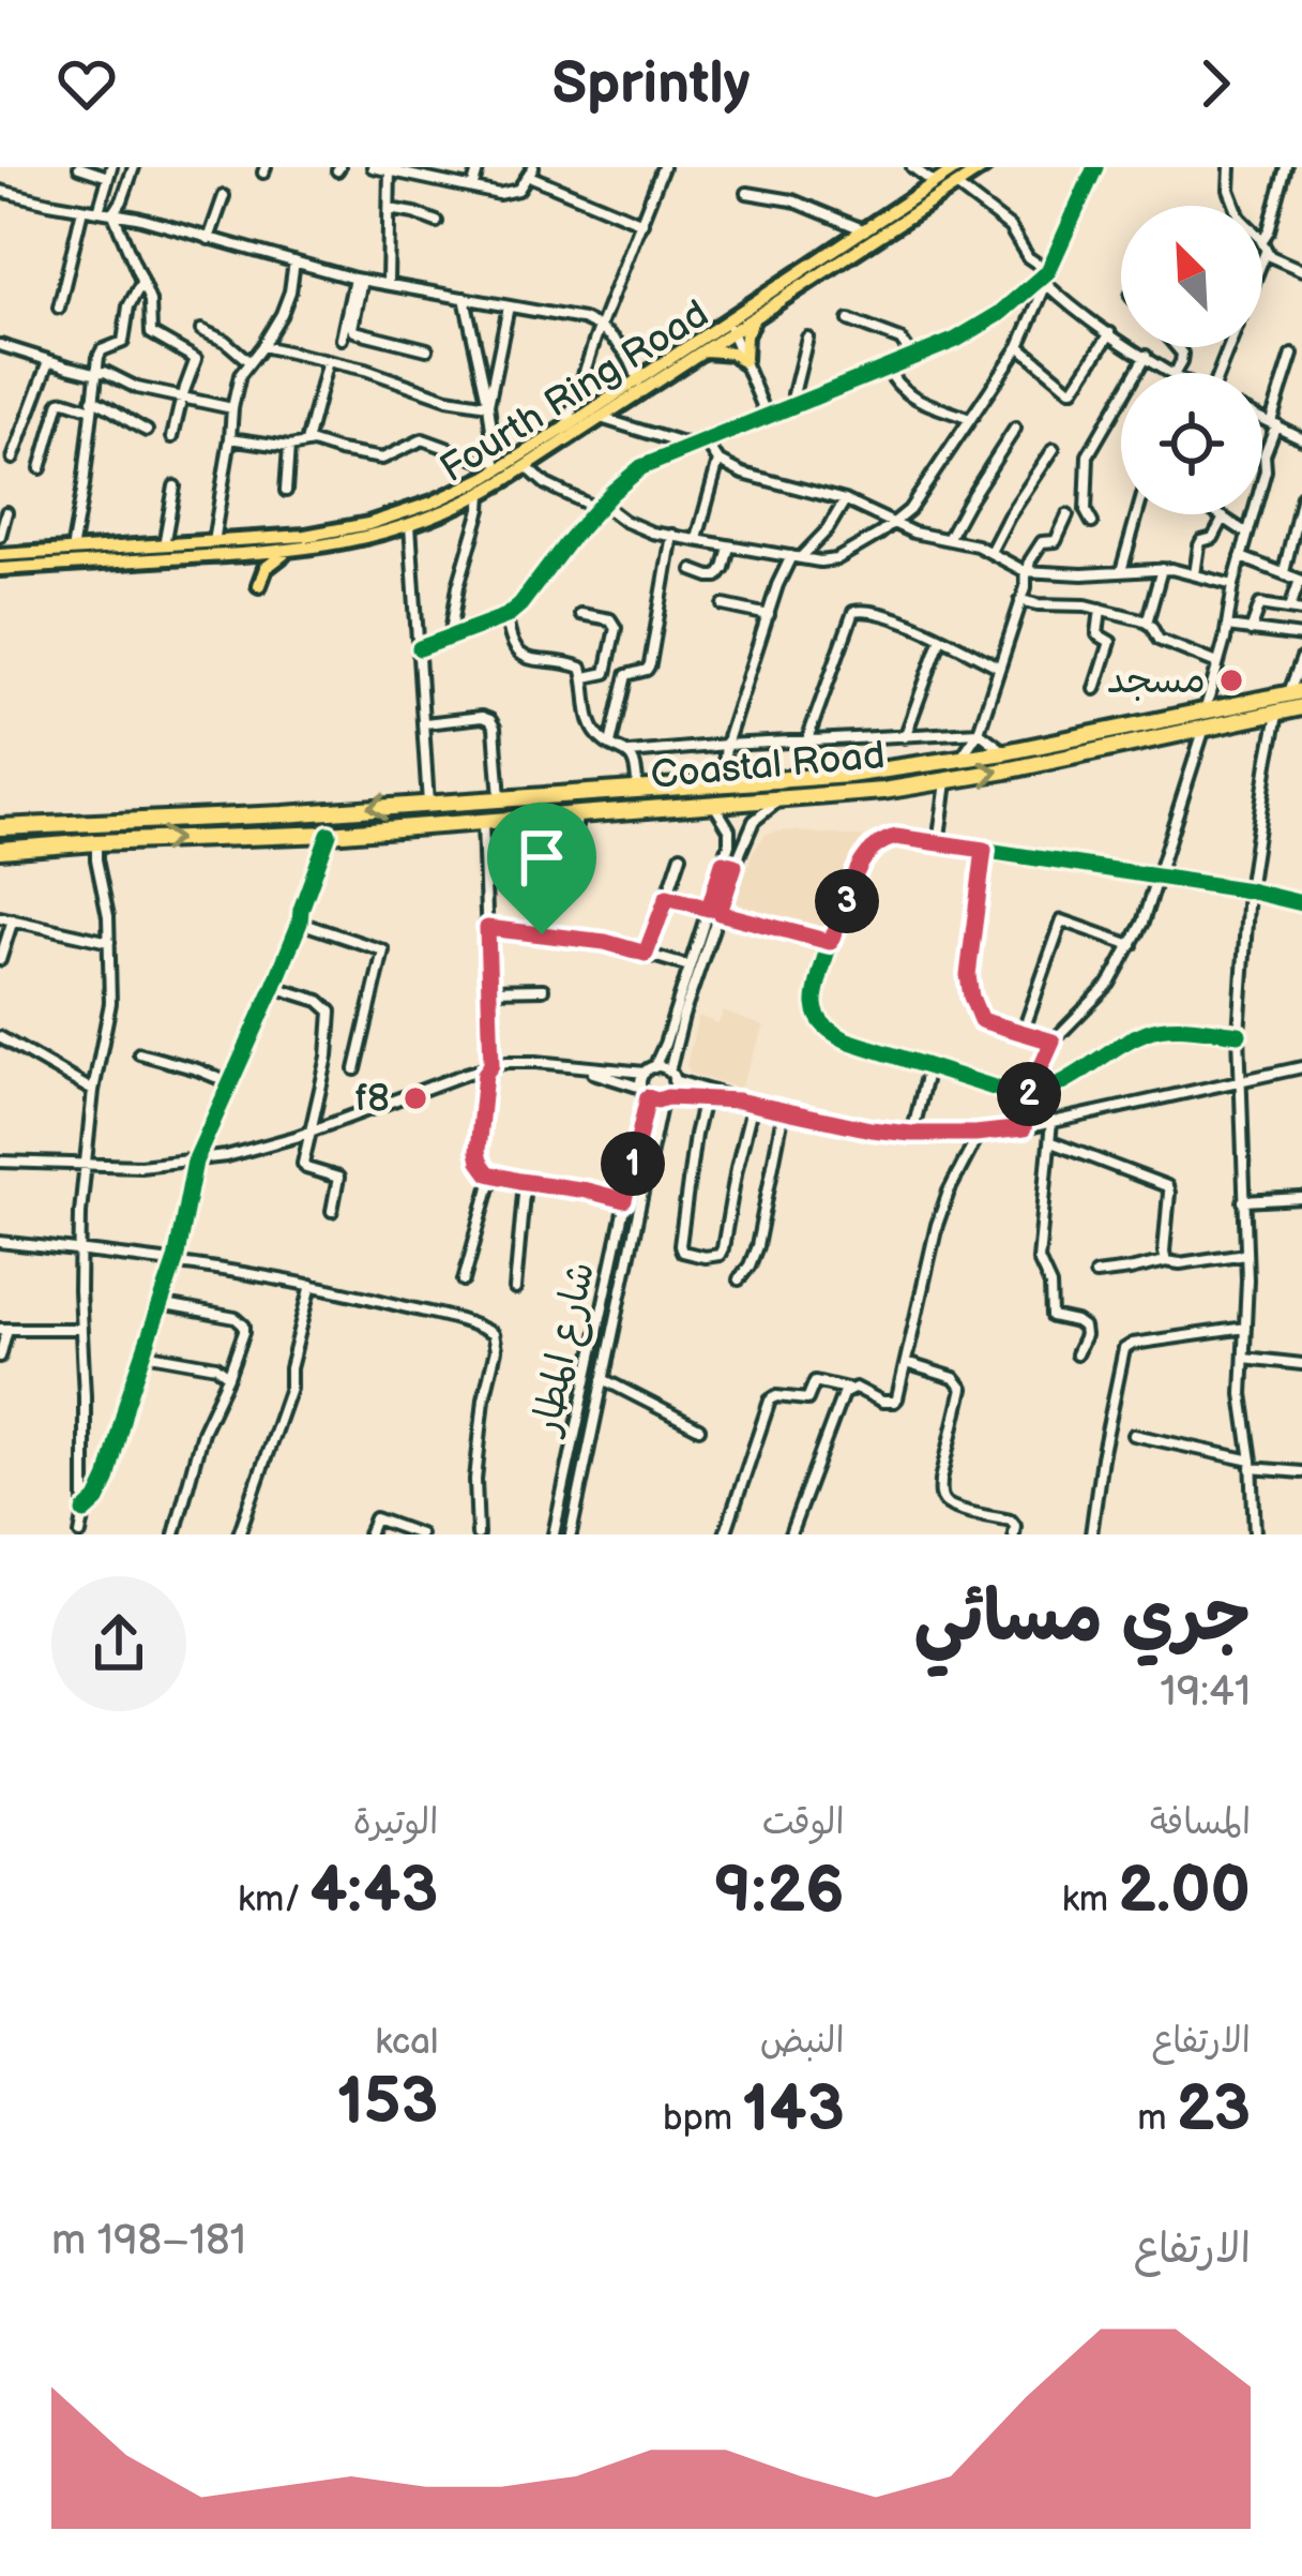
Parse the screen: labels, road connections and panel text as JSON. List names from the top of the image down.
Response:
{
  "streets": {
    "highway": ["Coastal Road"],
    "main road": ["Fourth Ring Road"],
    "street": ["شارع المطار"]
  },
  "places": ["مسجد", "f8"],
  "north": "top left",
  "page": {
    "header": "Sprintly",
    "pins": ["3", "2", "1"],
    "heading": ["جري مسائي", "19:41"],
    "stats": [
      ["المسافة", "2.00 km"],
      ["الوقت", "9:26"],
      ["الوتيرة", "4:43 /km"],
      ["الارتفاع", "23 m"],
      ["النبض", "143 bpm"],
      ["kcal", "153"]
    ],
    "chart": ["الارتفاع", "181–198 m"]
  }
}
